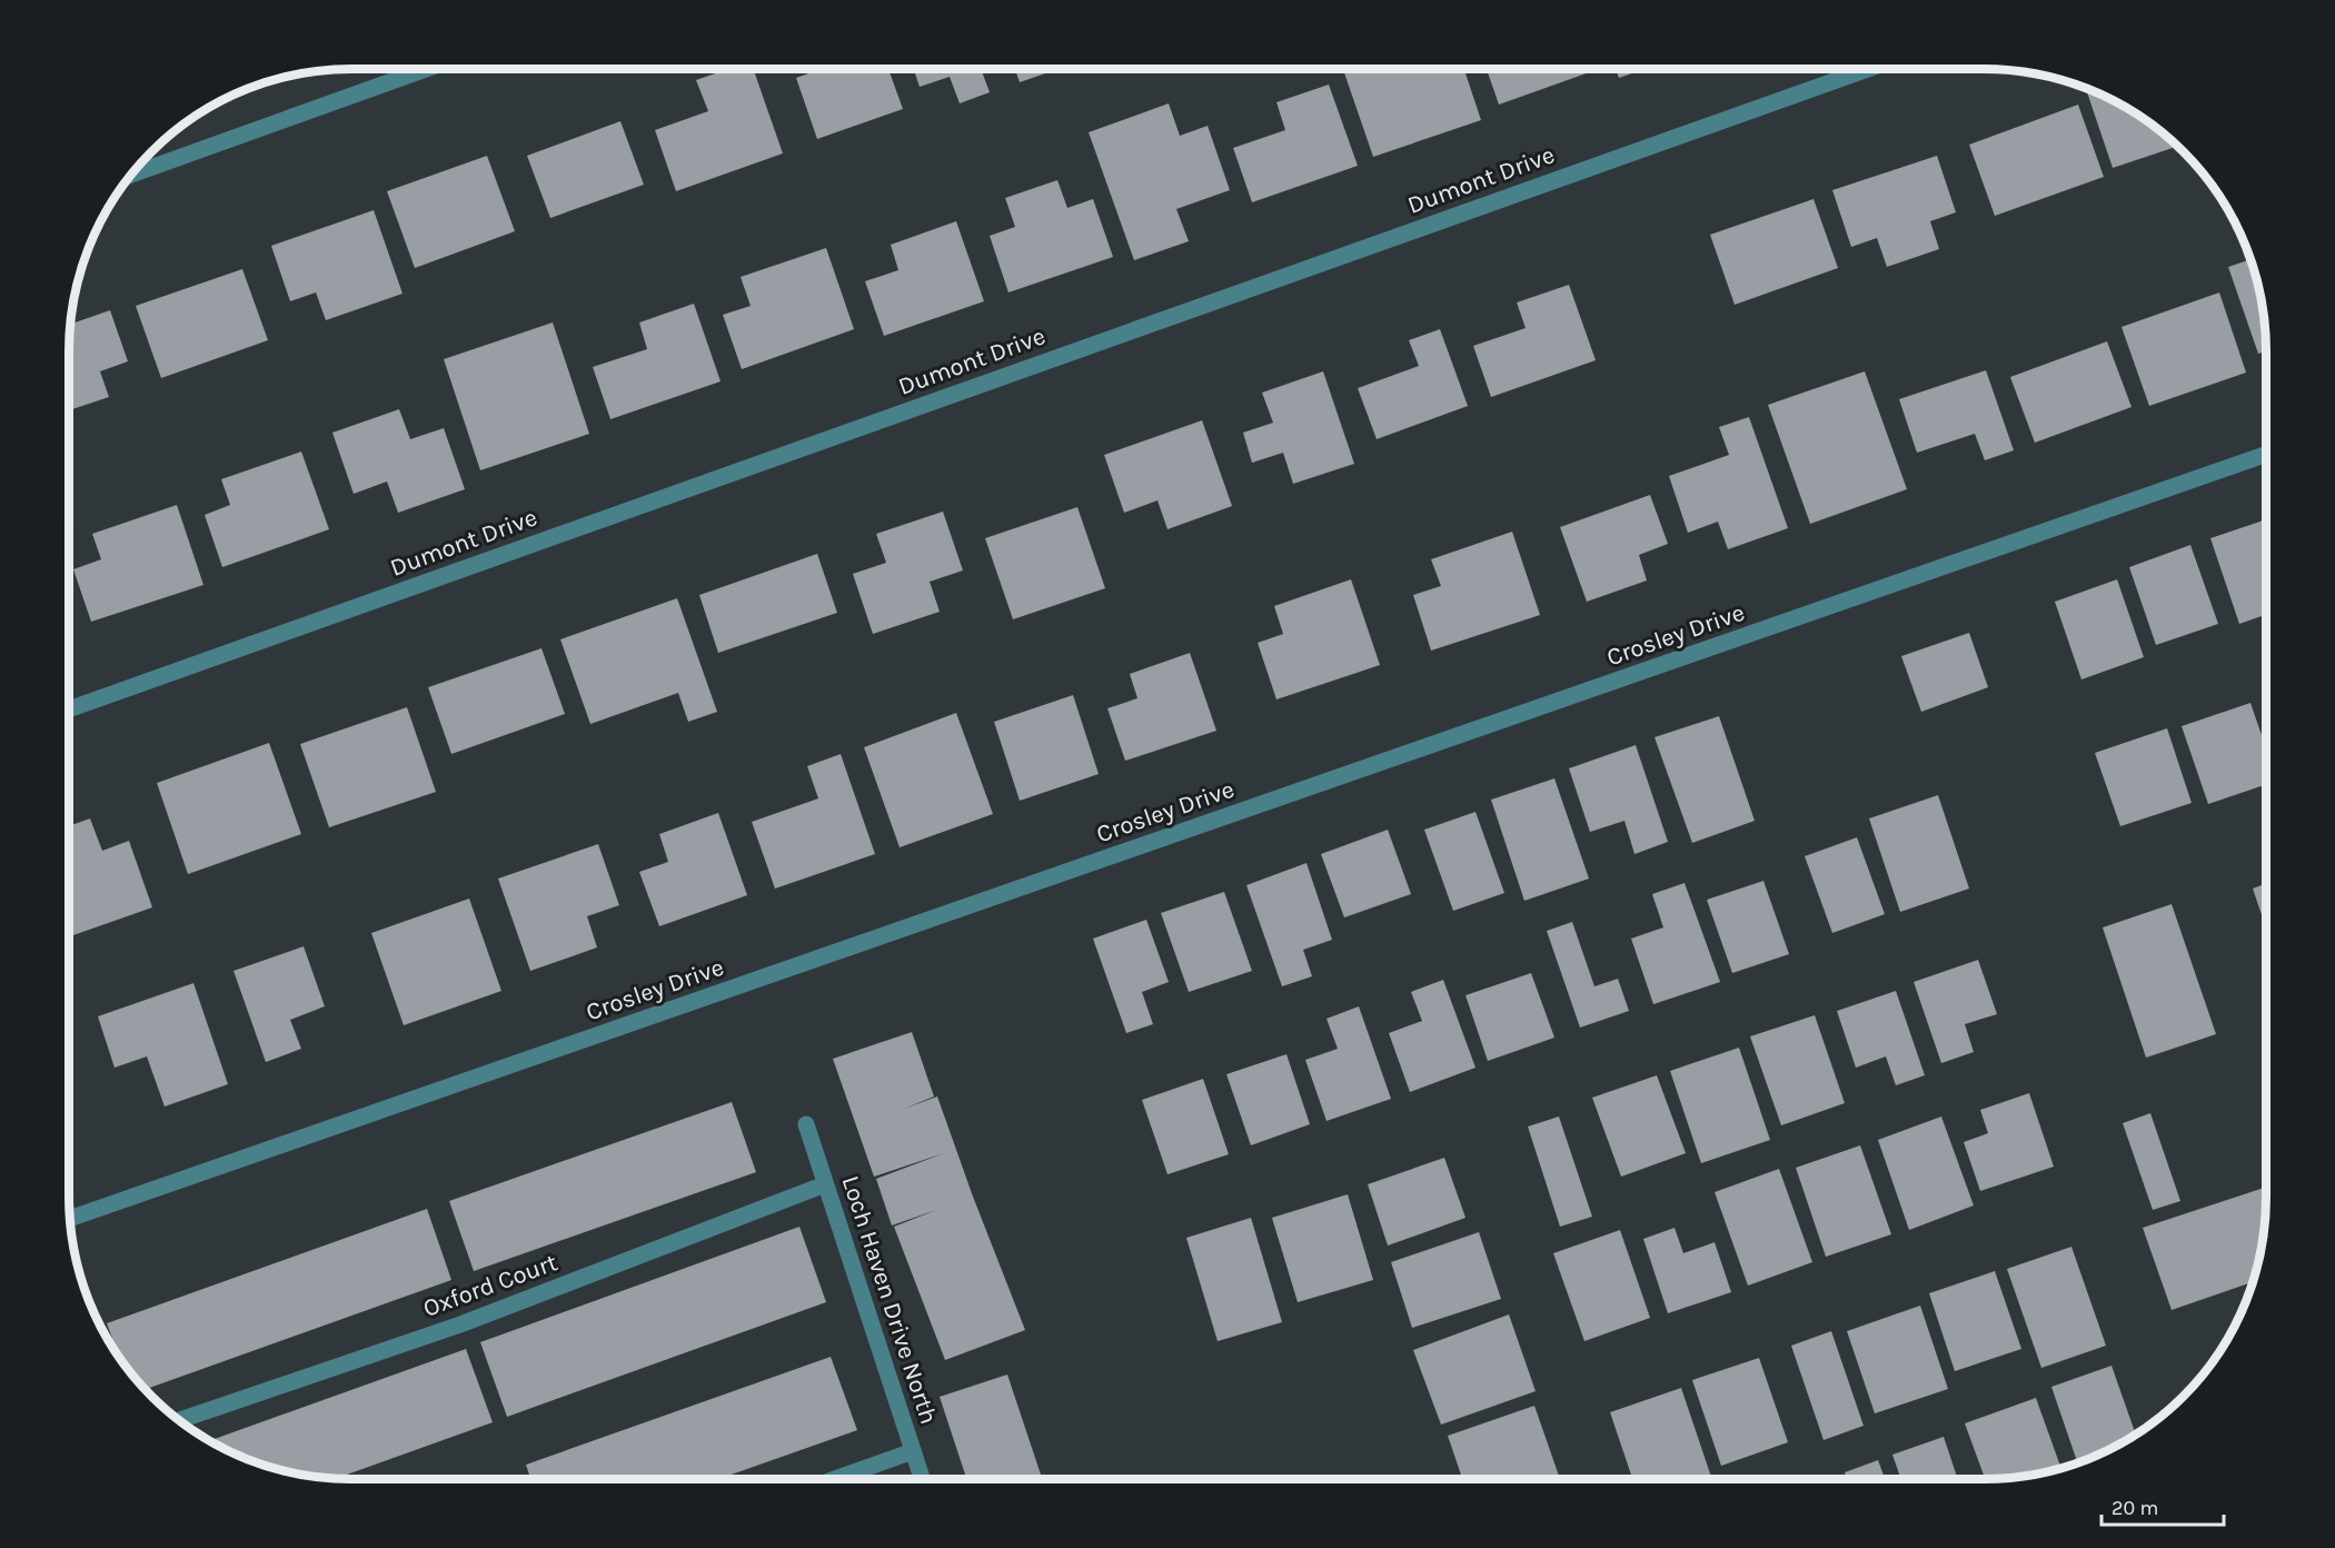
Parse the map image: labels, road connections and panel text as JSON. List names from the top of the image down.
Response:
{
  "streets": {
    "street": [
      "Dumont Drive",
      "Crosley Drive",
      "Oxford Court",
      "Loch Haven Drive North"
    ]
  },
  "crossings": [
    ["Oxford Court", "Loch Haven Drive North"]
  ],
  "scale_bar": "20 m"
}
